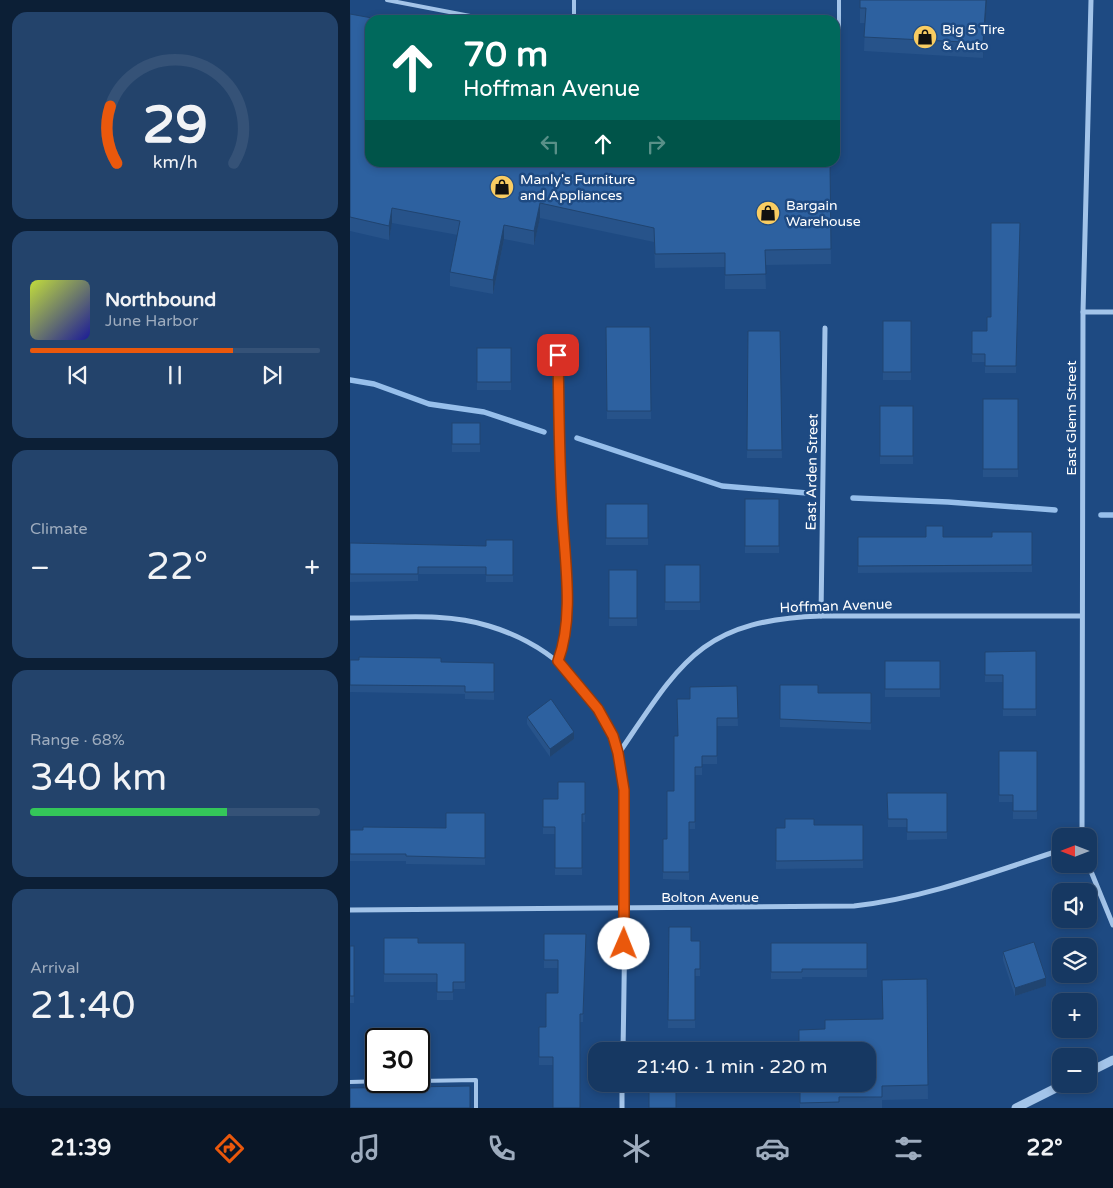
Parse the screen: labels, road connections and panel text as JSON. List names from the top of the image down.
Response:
{
  "streets": {
    "street": [
      "East Glenn Street",
      "East Arden Street",
      "Hoffman Avenue",
      "Bolton Avenue"
    ]
  },
  "crossings": [
    ["East Glenn Street", "Hoffman Avenue"],
    ["East Arden Street", "Hoffman Avenue"]
  ],
  "places": {
    "shop": ["Big 5 Tire & Auto", "Manly's Furniture and Appliances", "Bargain Warehouse"]
  },
  "north": "left",
  "page": {
    "turn": ["70 m", "Hoffman Avenue"],
    "song": ["Northbound", "June Harbor"],
    "tile": [
      "Climate",
      ["Range · 68%", "340 km"],
      ["Arrival", "21:40"]
    ],
    "heat": ["−", "22°", "+"],
    "map_buttons": ["+", "−"],
    "limit": "30",
    "trip": "21:40 · 1 min · 220 m",
    "tabs": ["21:39", "22°"],
    "gauge": ["29", "km/h"]
  }
}
